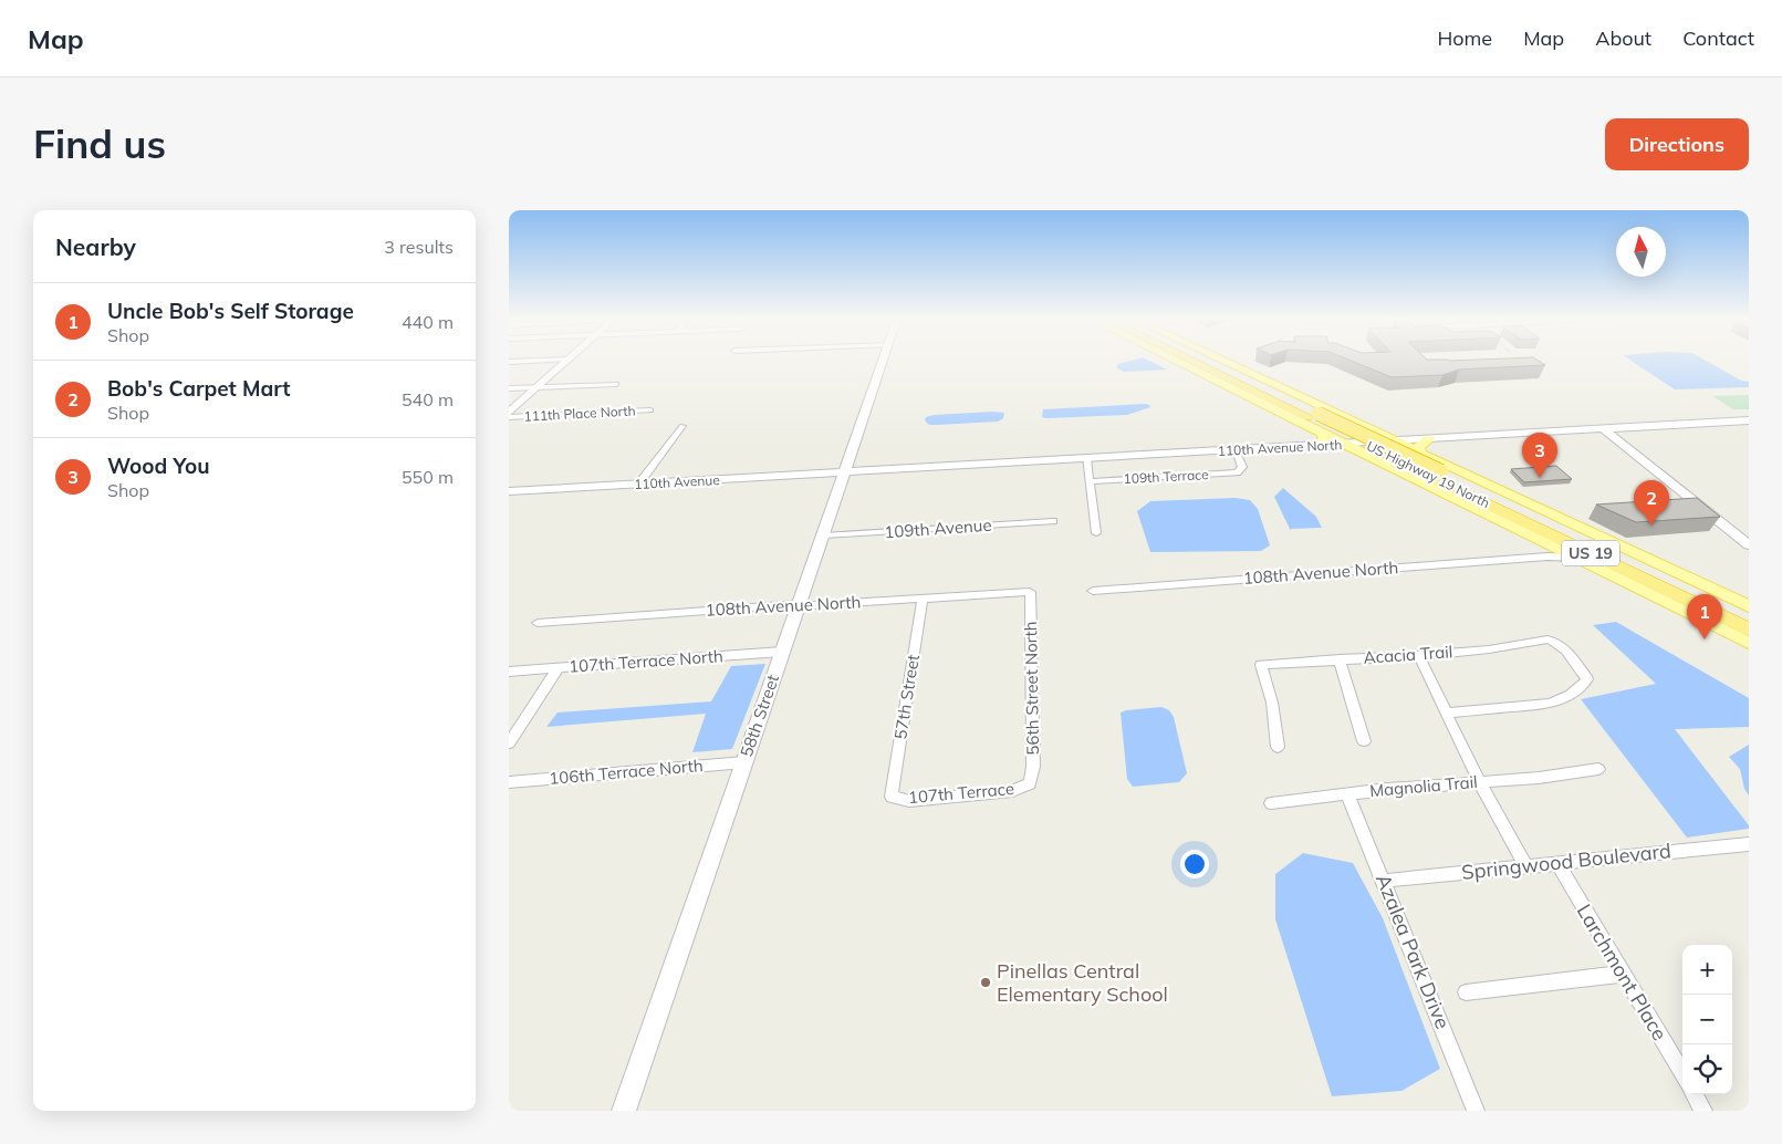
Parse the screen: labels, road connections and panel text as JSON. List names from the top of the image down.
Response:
{
  "streets": {
    "highway": ["US Highway 19 North", "US 19"],
    "street": [
      "111th Place North",
      "110th Avenue North",
      "109th Terrace",
      "110th Avenue",
      "109th Avenue",
      "108th Avenue North",
      "Acacia Trail",
      "107th Terrace North",
      "56th Street North",
      "57th Street",
      "58th Street",
      "106th Terrace North",
      "Magnolia Trail",
      "107th Terrace",
      "Springwood Boulevard",
      "Azalea Park Drive",
      "Larchmont Place"
    ]
  },
  "crossings": [
    ["110th Avenue North", "109th Terrace"],
    ["110th Avenue North", "110th Avenue"],
    ["110th Avenue North", "58th Street"],
    ["110th Avenue", "58th Street"],
    ["109th Avenue", "58th Street"],
    ["108th Avenue North", "56th Street North"],
    ["108th Avenue North", "57th Street"],
    ["108th Avenue North", "58th Street"],
    ["107th Terrace North", "58th Street"],
    ["56th Street North", "107th Terrace"],
    ["57th Street", "107th Terrace"],
    ["58th Street", "106th Terrace North"],
    ["Magnolia Trail", "Azalea Park Drive"],
    ["Springwood Boulevard", "Azalea Park Drive"],
    ["Springwood Boulevard", "Larchmont Place"]
  ],
  "places": ["Pinellas Central Elementary School"],
  "north": "top",
  "page": {
    "header": "Map",
    "nav": [
      "Home",
      "Map",
      "About",
      "Contact"
    ],
    "buttons": "Directions",
    "title": "Find us",
    "heading": ["Nearby", "3 results"],
    "list": [
      {
        "mark": "1",
        "name": "Uncle Bob's Self Storage",
        "note": "Shop",
        "value": "440 m"
      },
      {
        "mark": "2",
        "name": "Bob's Carpet Mart",
        "note": "Shop",
        "value": "540 m"
      },
      {
        "mark": "3",
        "name": "Wood You",
        "note": "Shop",
        "value": "550 m"
      }
    ],
    "pins": ["3", "2", "1"],
    "map_buttons": ["+", "−"]
  }
}
